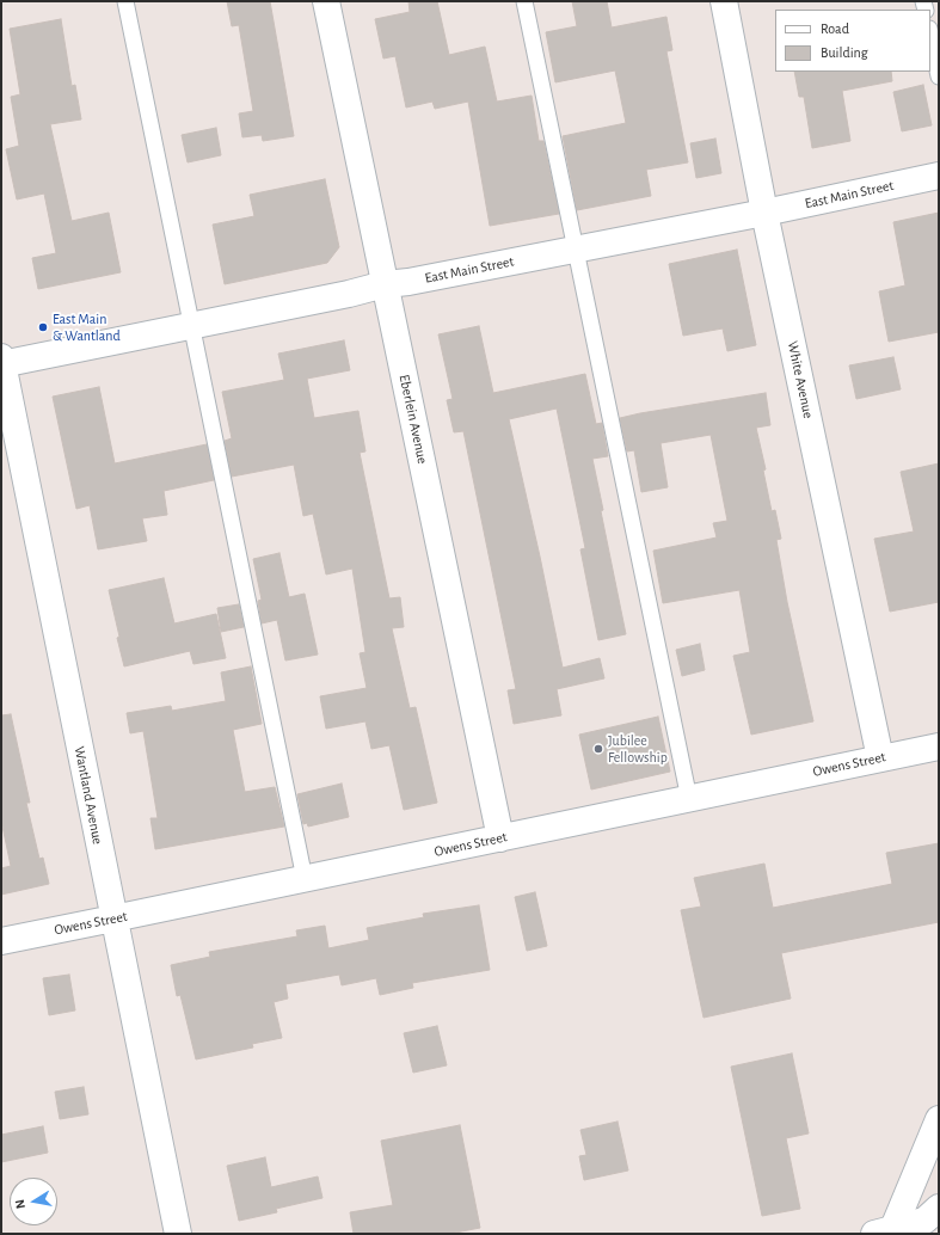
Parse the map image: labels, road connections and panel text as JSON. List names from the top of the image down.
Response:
{
  "streets": {
    "street": [
      "East Main Street",
      "White Avenue",
      "Eberlein Avenue",
      "Owens Street",
      "Wantland Avenue"
    ]
  },
  "crossings": [
    ["East Main Street", "White Avenue"],
    ["East Main Street", "Eberlein Avenue"],
    ["East Main Street", "Wantland Avenue"],
    ["White Avenue", "Owens Street"],
    ["Eberlein Avenue", "Owens Street"],
    ["Owens Street", "Wantland Avenue"]
  ],
  "places": ["East Main & Wantland", "Jubilee Fellowship"],
  "legend": ["Road", "Building"],
  "north": "left"
}
